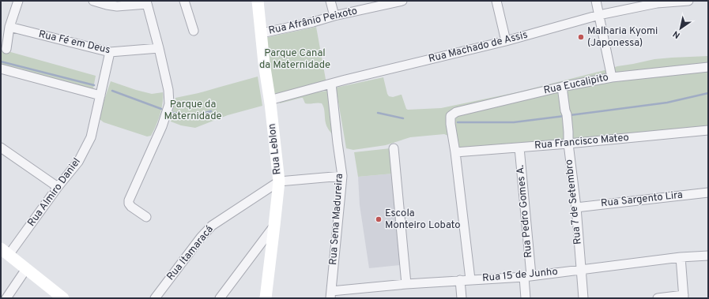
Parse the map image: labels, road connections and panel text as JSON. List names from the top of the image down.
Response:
{
  "streets": {
    "street": [
      "Rua Afrânio Peixoto",
      "Rua Fé em Deus",
      "Rua Machado de Assis",
      "Rua Eucalipito",
      "Rua Francisco Mateo",
      "Rua Leblon",
      "Rua Almiro Daniel",
      "Rua Sargento Lira",
      "Rua 7 de Setembro",
      "Rua Pedro Gomes A.",
      "Rua Sena Madureira",
      "Rua Itamaracá",
      "Rua 15 de Junho"
    ]
  },
  "crossings": [
    ["Rua Afrânio Peixoto", "Rua Leblon"],
    ["Rua Fé em Deus", "Rua Almiro Daniel"],
    ["Rua Machado de Assis", "Rua Leblon"],
    ["Rua Machado de Assis", "Rua Sena Madureira"],
    ["Rua Eucalipito", "Rua Francisco Mateo"],
    ["Rua Eucalipito", "Rua 7 de Setembro"],
    ["Rua Francisco Mateo", "Rua 7 de Setembro"],
    ["Rua Francisco Mateo", "Rua Pedro Gomes A."],
    ["Rua Leblon", "Rua Itamaracá"],
    ["Rua Sargento Lira", "Rua 7 de Setembro"],
    ["Rua 7 de Setembro", "Rua 15 de Junho"],
    ["Rua Pedro Gomes A.", "Rua 15 de Junho"],
    ["Rua Sena Madureira", "Rua 15 de Junho"]
  ],
  "parks": ["Parque Canal da Maternidade", "Parque da Maternidade"],
  "places": ["Malharia Kyomi (Japonessa)", "Escola Monteiro Lobato"],
  "north": "bottom left"
}
